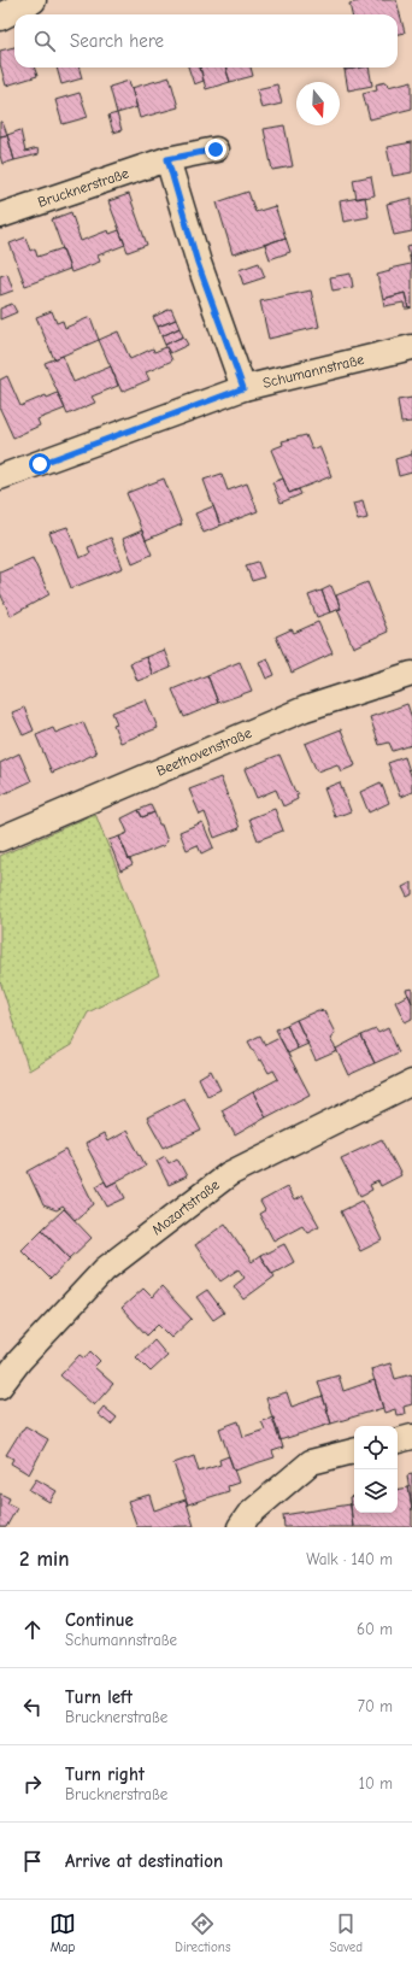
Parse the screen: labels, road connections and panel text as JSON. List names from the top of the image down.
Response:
{
  "streets": {
    "street": [
      "Brucknerstraße",
      "Schumannstraße",
      "Beethovenstraße",
      "Mozartstraße"
    ]
  },
  "north": "bottom",
  "page": {
    "search": "Search here",
    "heading": ["2 min", "Walk · 140 m"],
    "list": [
      ["Continue", "Schumannstraße", "60 m"],
      ["Turn left", "Brucknerstraße", "70 m"],
      ["Turn right", "Brucknerstraße", "10 m"],
      "Arrive at destination"
    ],
    "nav": ["Map", "Directions", "Saved"]
  }
}
